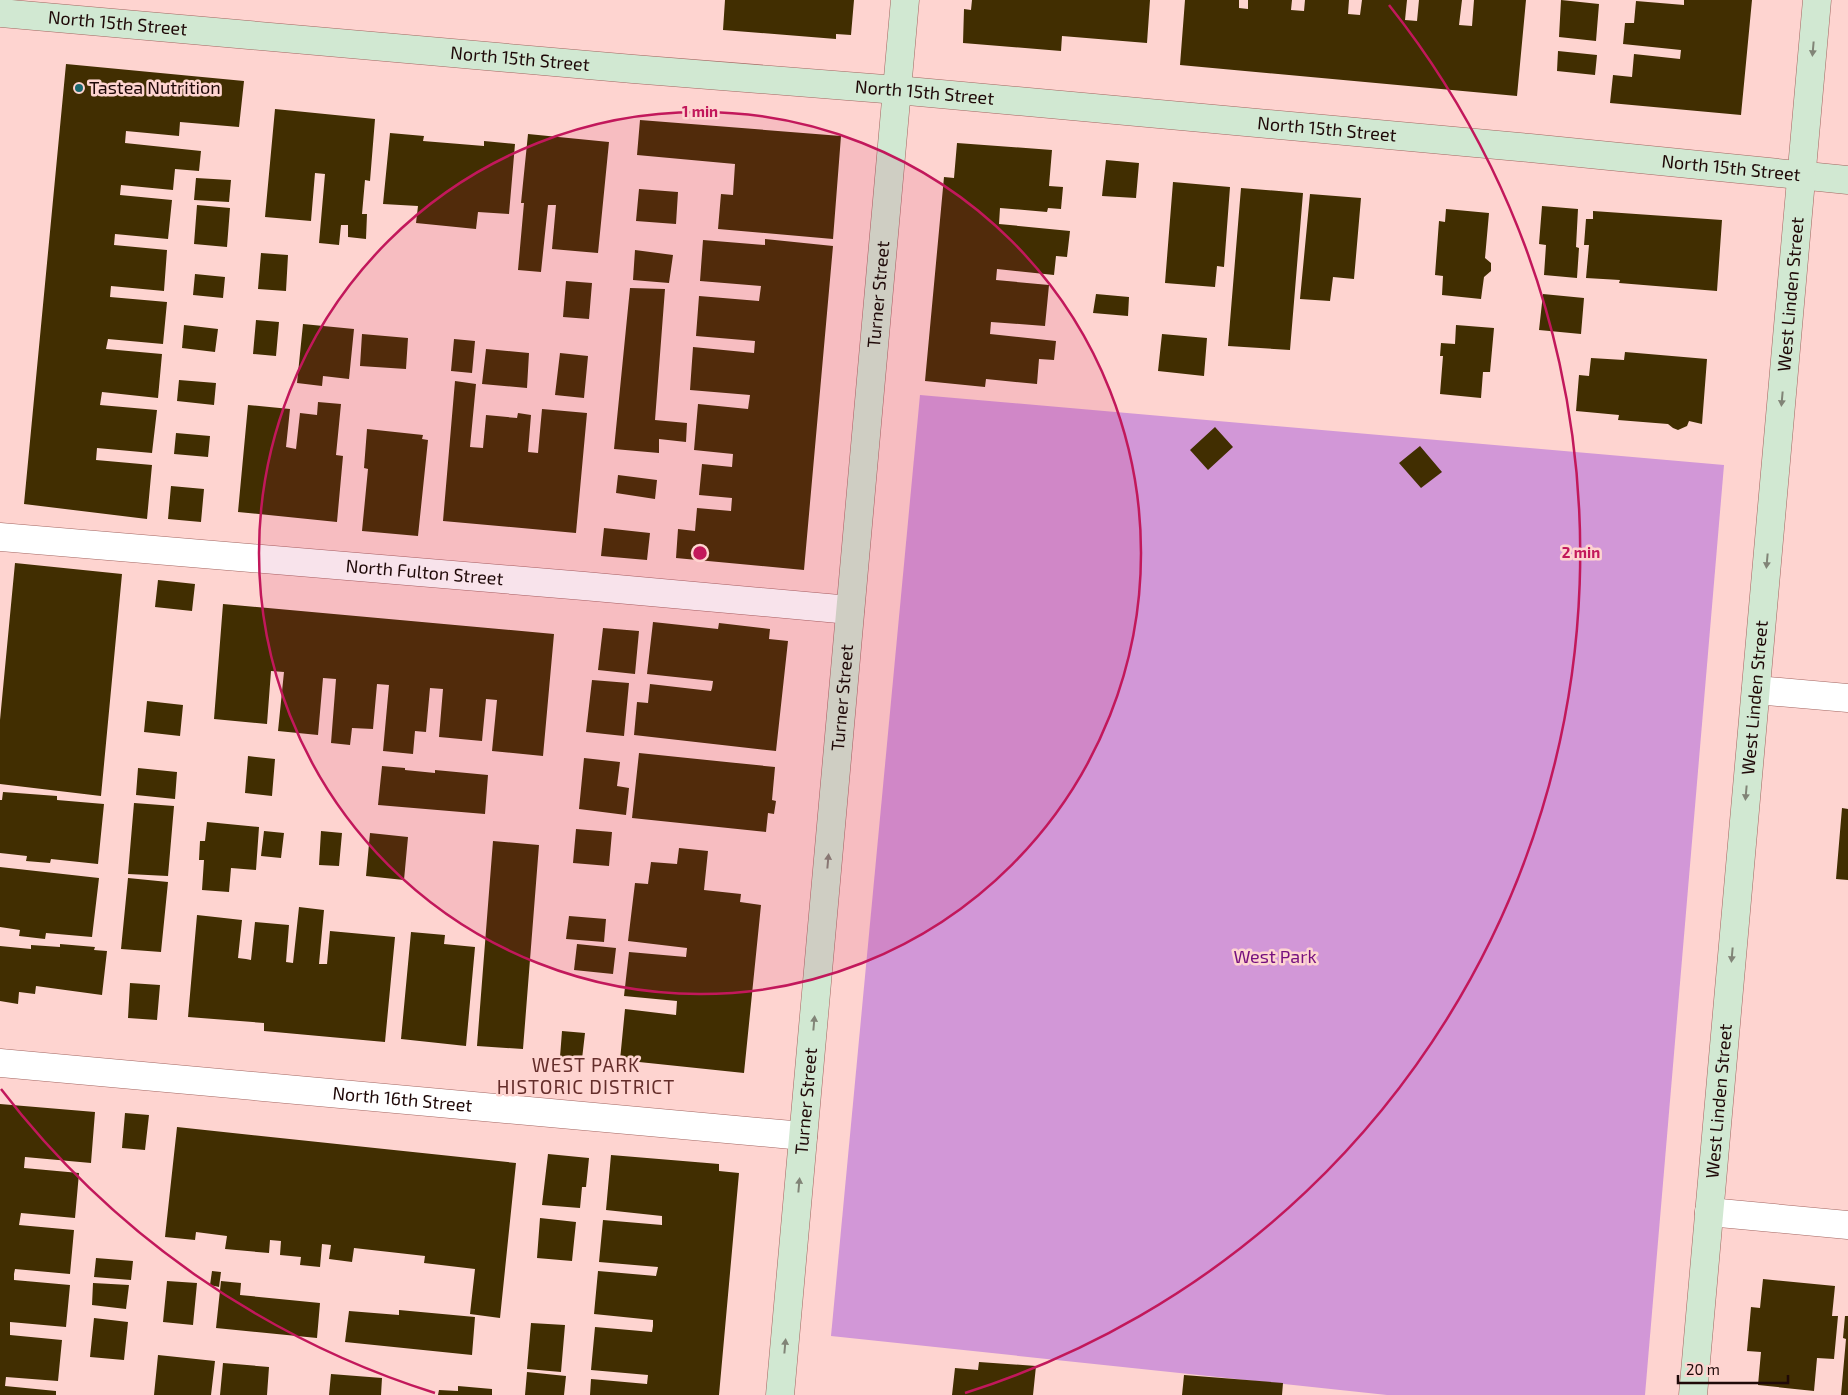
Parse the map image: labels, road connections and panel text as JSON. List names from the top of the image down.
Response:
{
  "streets": {
    "street": [
      "North 15th Street",
      "Turner Street",
      "West Linden Street",
      "North Fulton Street",
      "North 16th Street"
    ]
  },
  "crossings": [
    ["North 15th Street", "Turner Street"],
    ["North 15th Street", "West Linden Street"],
    ["Turner Street", "North Fulton Street"],
    ["Turner Street", "North 16th Street"]
  ],
  "one_way": ["Turner Street", "West Linden Street"],
  "districts": ["WEST PARK HISTORIC DISTRICT"],
  "parks": ["West Park"],
  "places": ["Tastea Nutrition"],
  "scale_bar": "20 m",
  "rings": ["1 min", "2 min"]
}
